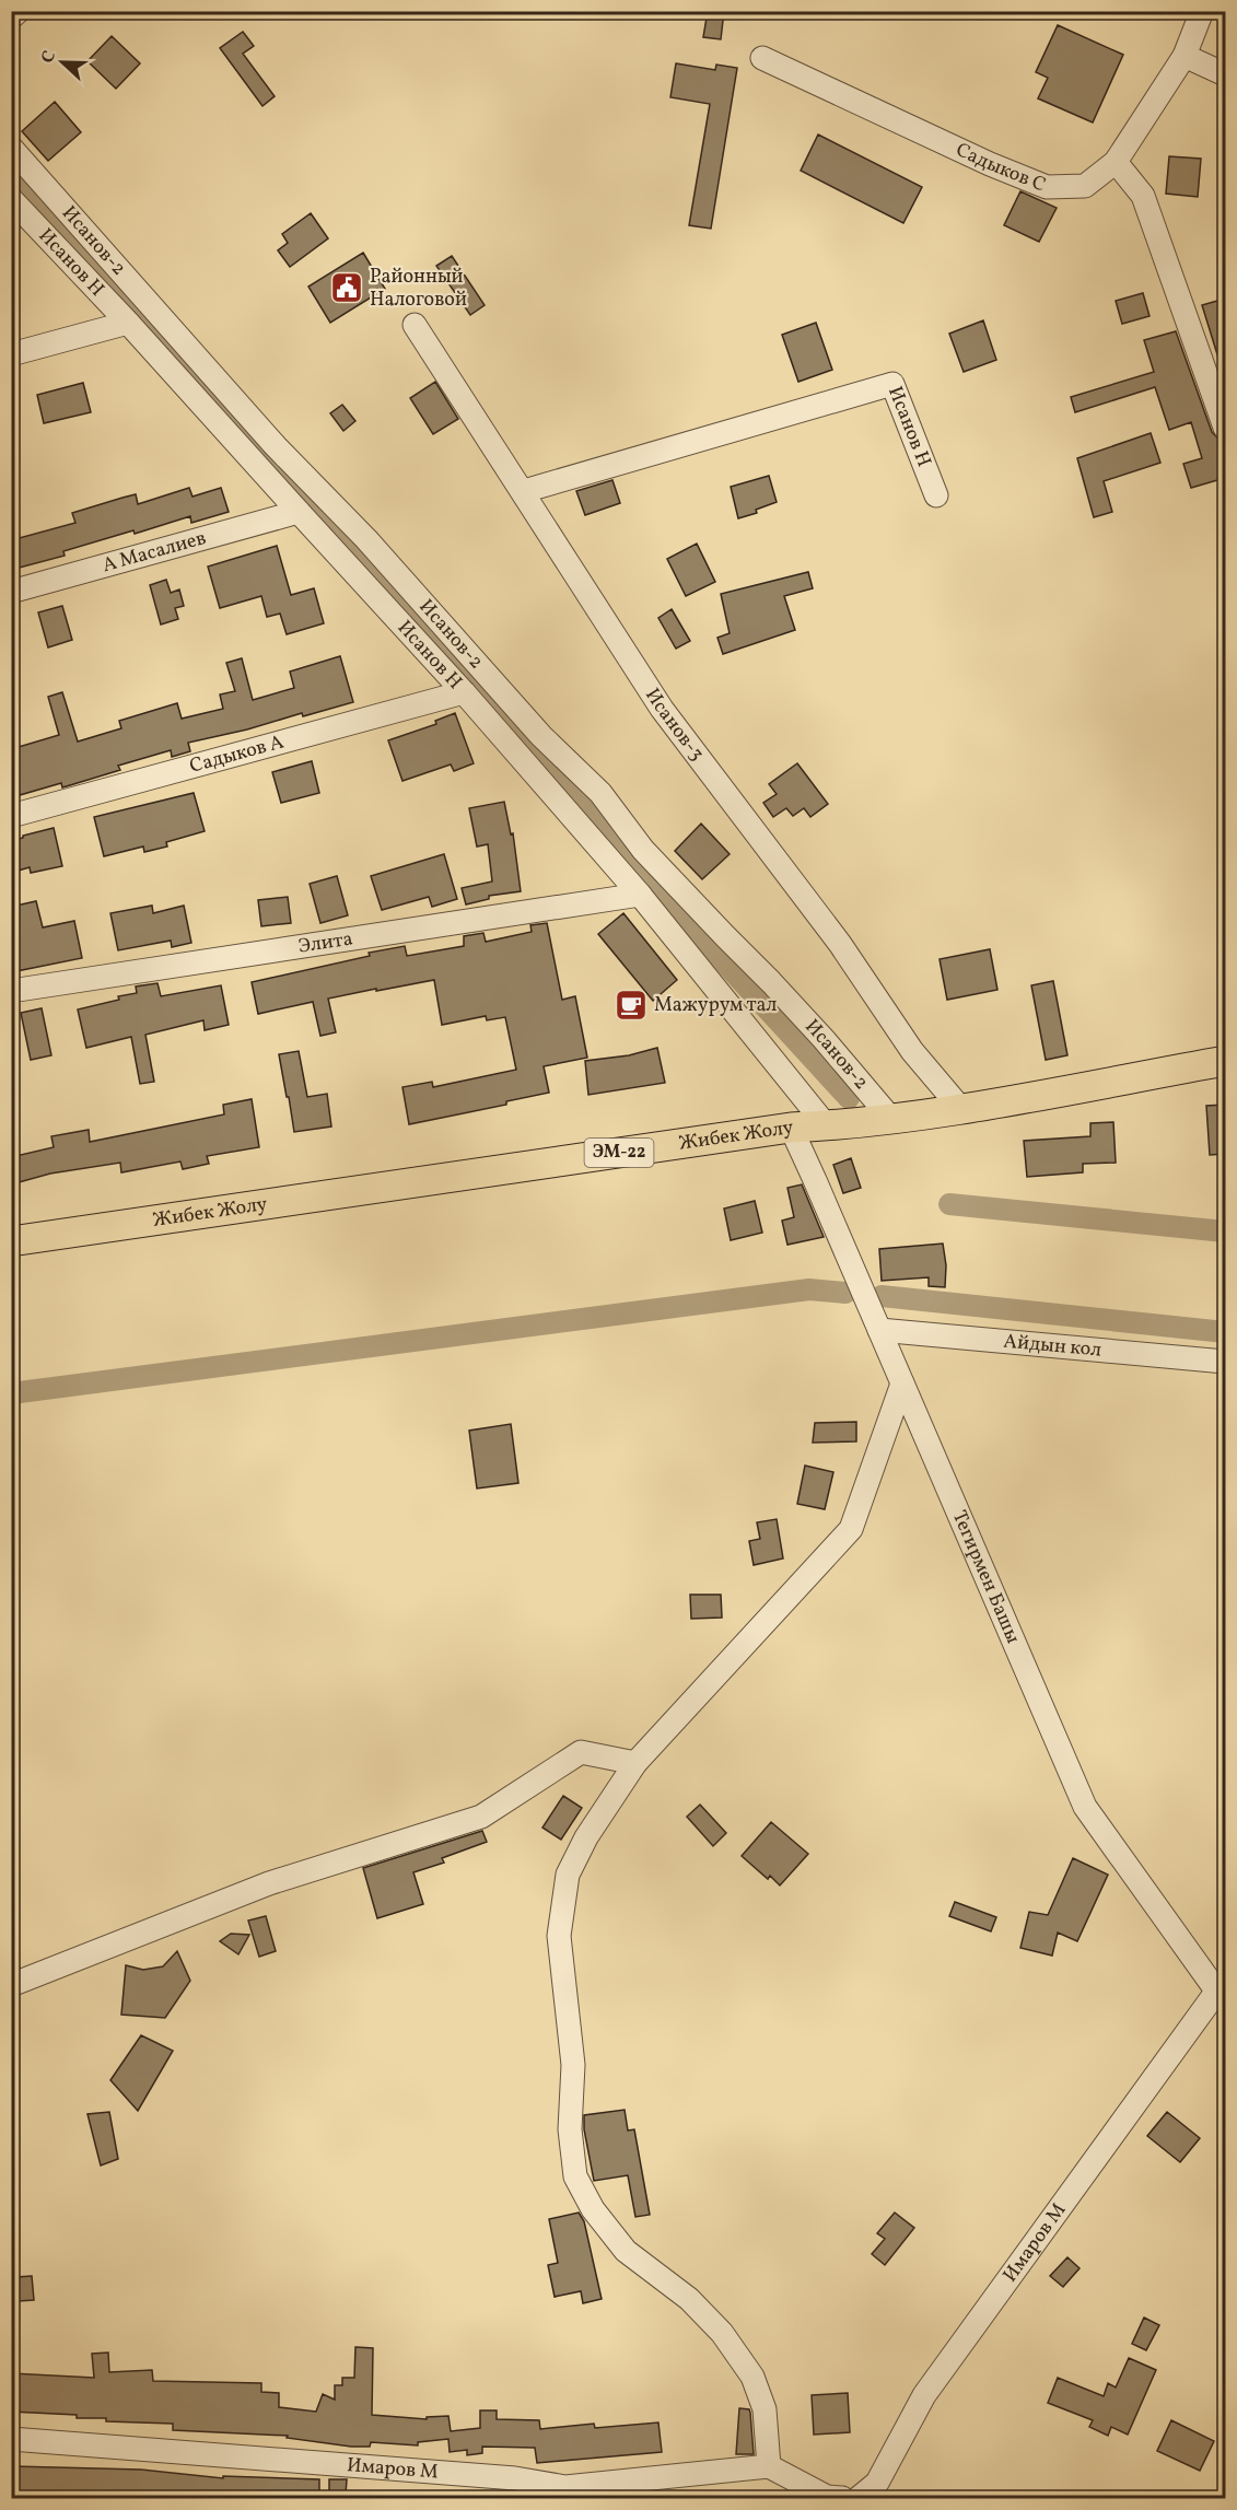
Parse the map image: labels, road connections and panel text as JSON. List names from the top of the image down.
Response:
{
  "streets": {
    "main road": ["Жибек Жолу", "ЭМ-22"],
    "street": [
      "Садыков С",
      "Исанов-2",
      "Исанов Н",
      "А Масалиев",
      "Исанов-3",
      "Садыков А",
      "Элита",
      "Айдын кол",
      "Тегирмен Башы",
      "Имаров М"
    ]
  },
  "crossings": [
    ["Исанов-2", "Жибек Жолу"],
    ["Исанов Н", "А Масалиев"],
    ["Исанов Н", "Исанов-3"],
    ["Исанов Н", "Садыков А"],
    ["Исанов Н", "Элита"],
    ["Исанов Н", "Жибек Жолу"],
    ["Исанов-3", "Жибек Жолу"],
    ["Жибек Жолу", "Тегирмен Башы"],
    ["Айдын кол", "Тегирмен Башы"],
    ["Тегирмен Башы", "Имаров М"]
  ],
  "places": {
    "public building": ["Районный Налоговой"],
    "cafe": ["Мажурум тал"]
  },
  "north": "left"
}
